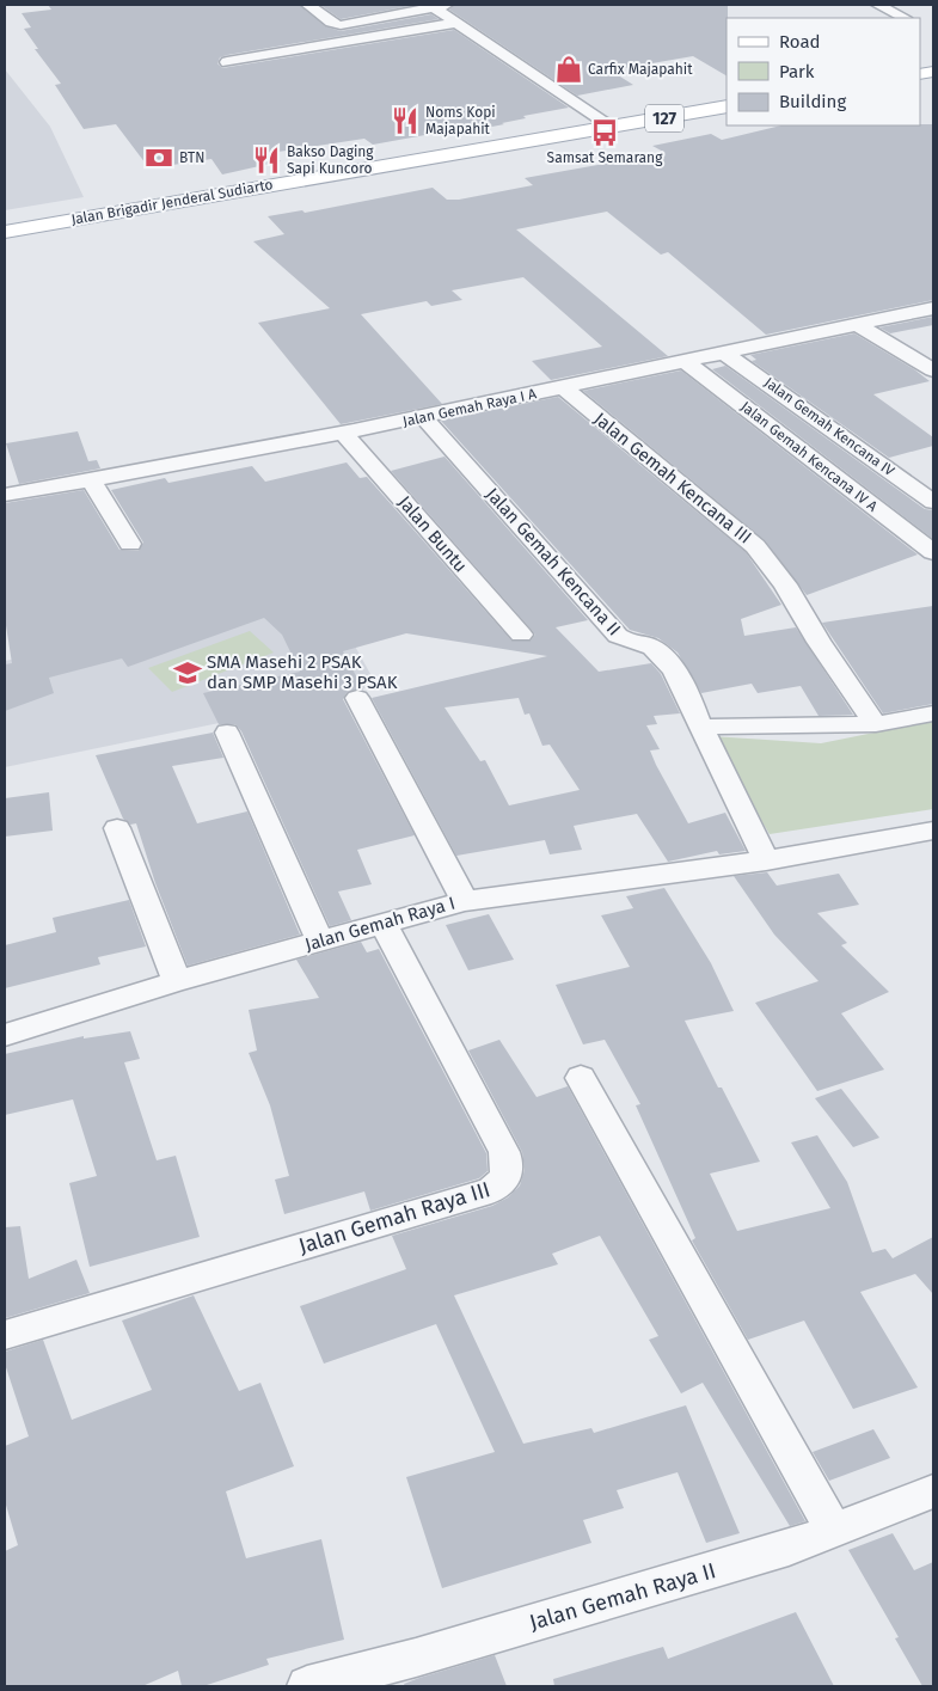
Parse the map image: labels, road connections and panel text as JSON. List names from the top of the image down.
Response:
{
  "streets": {
    "main road": ["127", "Jalan Brigadir Jenderal Sudiarto"],
    "street": [
      "Jalan Gemah Raya I A",
      "Jalan Gemah Kencana IV",
      "Jalan Gemah Kencana IV A",
      "Jalan Gemah Kencana III",
      "Jalan Buntu",
      "Jalan Gemah Kencana II",
      "Jalan Gemah Raya I",
      "Jalan Gemah Raya III",
      "Jalan Gemah Raya II"
    ]
  },
  "crossings": [
    ["Jalan Gemah Raya I A", "Jalan Gemah Kencana IV"],
    ["Jalan Gemah Raya I A", "Jalan Gemah Kencana IV A"],
    ["Jalan Gemah Raya I A", "Jalan Gemah Kencana III"],
    ["Jalan Gemah Raya I A", "Jalan Buntu"],
    ["Jalan Gemah Raya I A", "Jalan Gemah Kencana II"],
    ["Jalan Gemah Kencana II", "Jalan Gemah Raya I"],
    ["Jalan Gemah Raya I", "Jalan Gemah Raya III"]
  ],
  "places": {
    "shop": ["Carfix Majapahit"],
    "restaurant": ["Noms Kopi Majapahit", "Bakso Daging Sapi Kuncoro"],
    "bus stop": ["Samsat Semarang"],
    "bank": ["BTN"],
    "school or university": ["SMA Masehi 2 PSAK dan SMP Masehi 3 PSAK"]
  },
  "legend": ["Road", "Park", "Building"]
}
